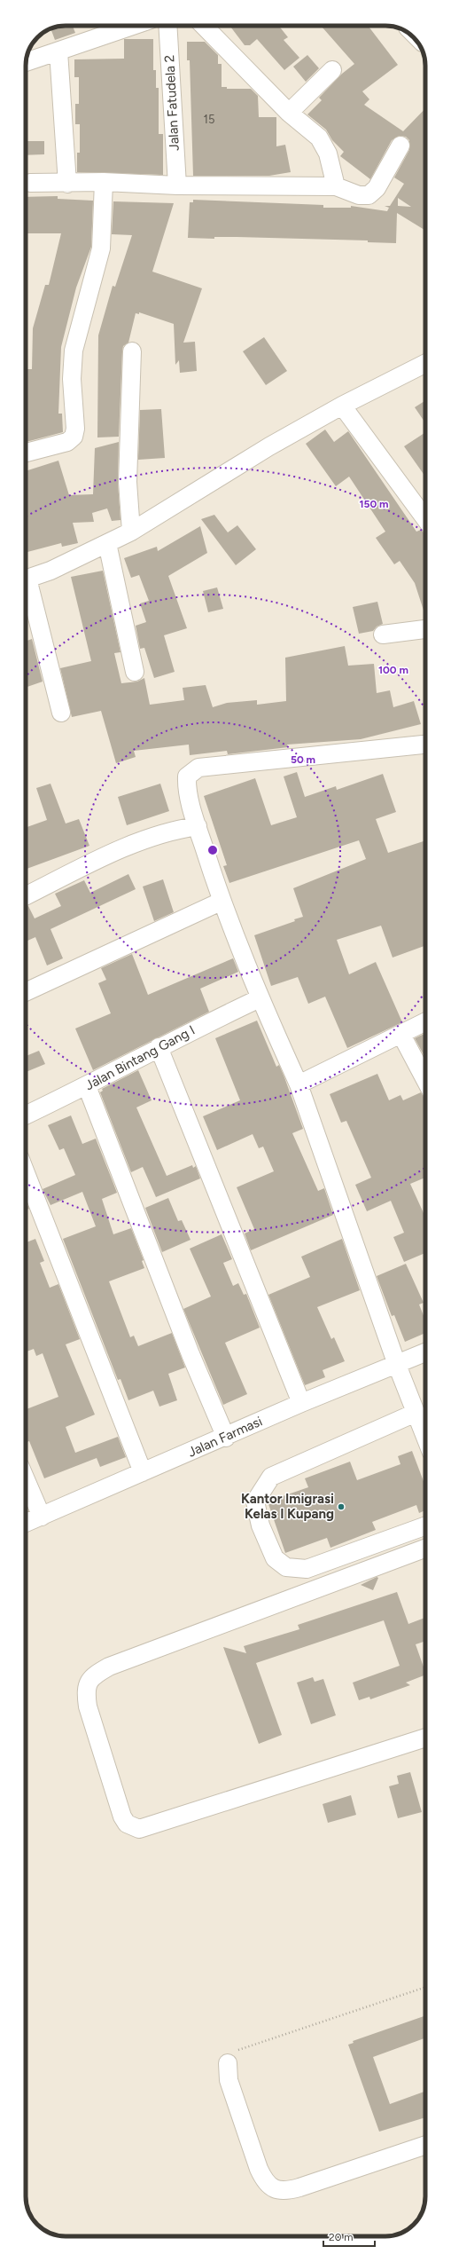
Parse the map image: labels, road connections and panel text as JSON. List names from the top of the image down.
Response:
{
  "streets": {
    "street": ["Jalan Fatudela 2", "Jalan Bintang Gang I", "Jalan Farmasi"]
  },
  "places": ["Kantor Imigrasi Kelas I Kupang"],
  "house_numbers": ["15"],
  "scale_bar": "20 m",
  "rings": ["150 m", "100 m", "50 m"]
}
